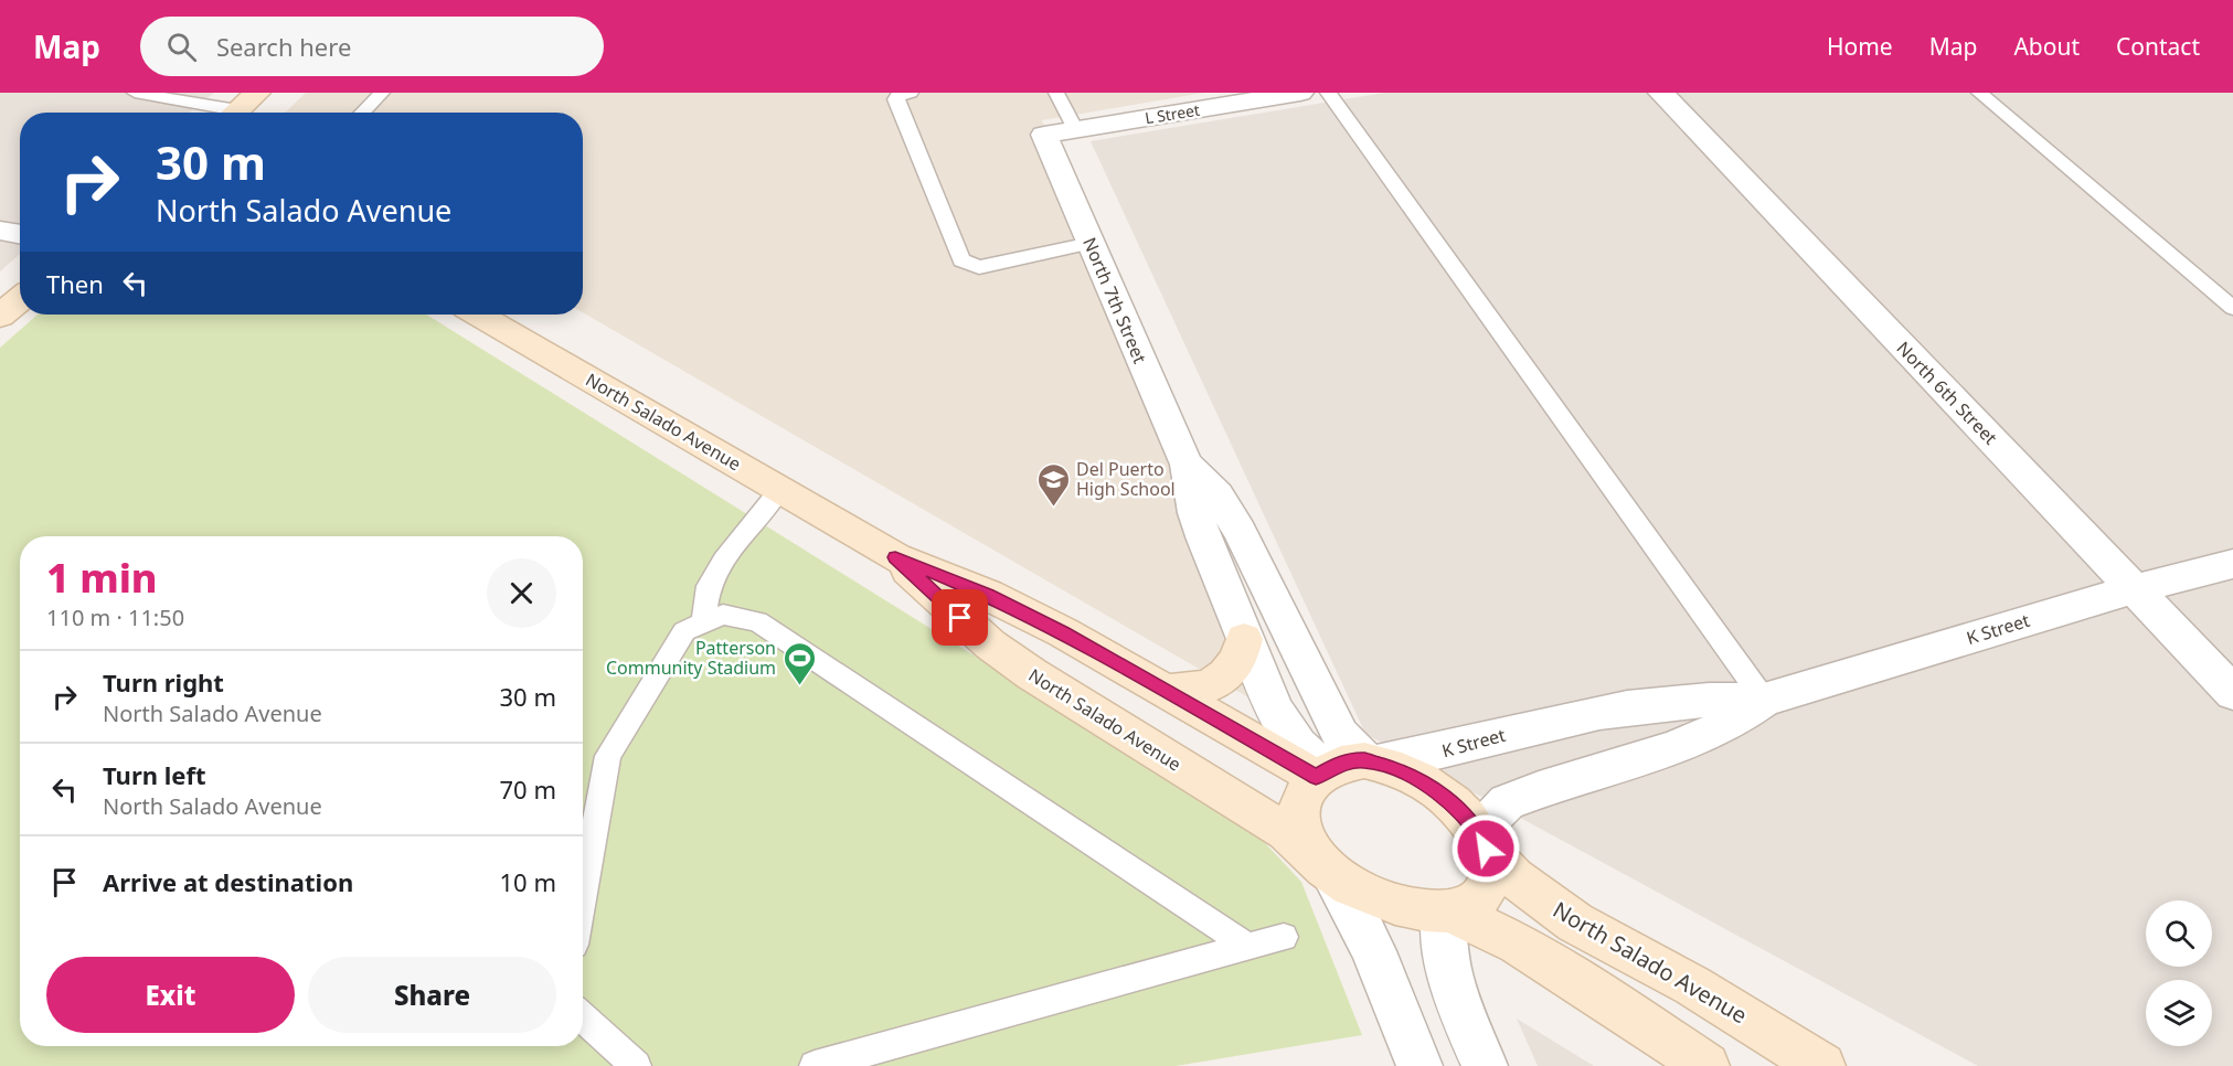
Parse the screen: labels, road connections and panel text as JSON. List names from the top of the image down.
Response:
{
  "streets": {
    "main road": ["North Salado Avenue"],
    "street": [
      "L Street",
      "North 7th Street",
      "North 6th Street",
      "K Street"
    ]
  },
  "crossings": [
    ["L Street", "North 7th Street"],
    ["North 7th Street", "North Salado Avenue"],
    ["North 7th Street", "K Street"],
    ["North 6th Street", "K Street"],
    ["North Salado Avenue", "K Street"]
  ],
  "places": {
    "school or university": ["Del Puerto High School"],
    "sports": ["Patterson Community Stadium"]
  },
  "page": {
    "header": "Map",
    "search": "Search here",
    "nav": [
      "Home",
      "Map",
      "About",
      "Contact"
    ],
    "turn": ["30 m", "North Salado Avenue"],
    "then": "Then",
    "heading": ["1 min", "110 m · 11:50"],
    "list": [
      {
        "name": "Turn right",
        "note": "North Salado Avenue",
        "value": "30 m"
      },
      {
        "name": "Turn left",
        "note": "North Salado Avenue",
        "value": "70 m"
      },
      {
        "name": "Arrive at destination",
        "value": "10 m"
      }
    ],
    "buttons": ["Exit", "Share"]
  }
}
